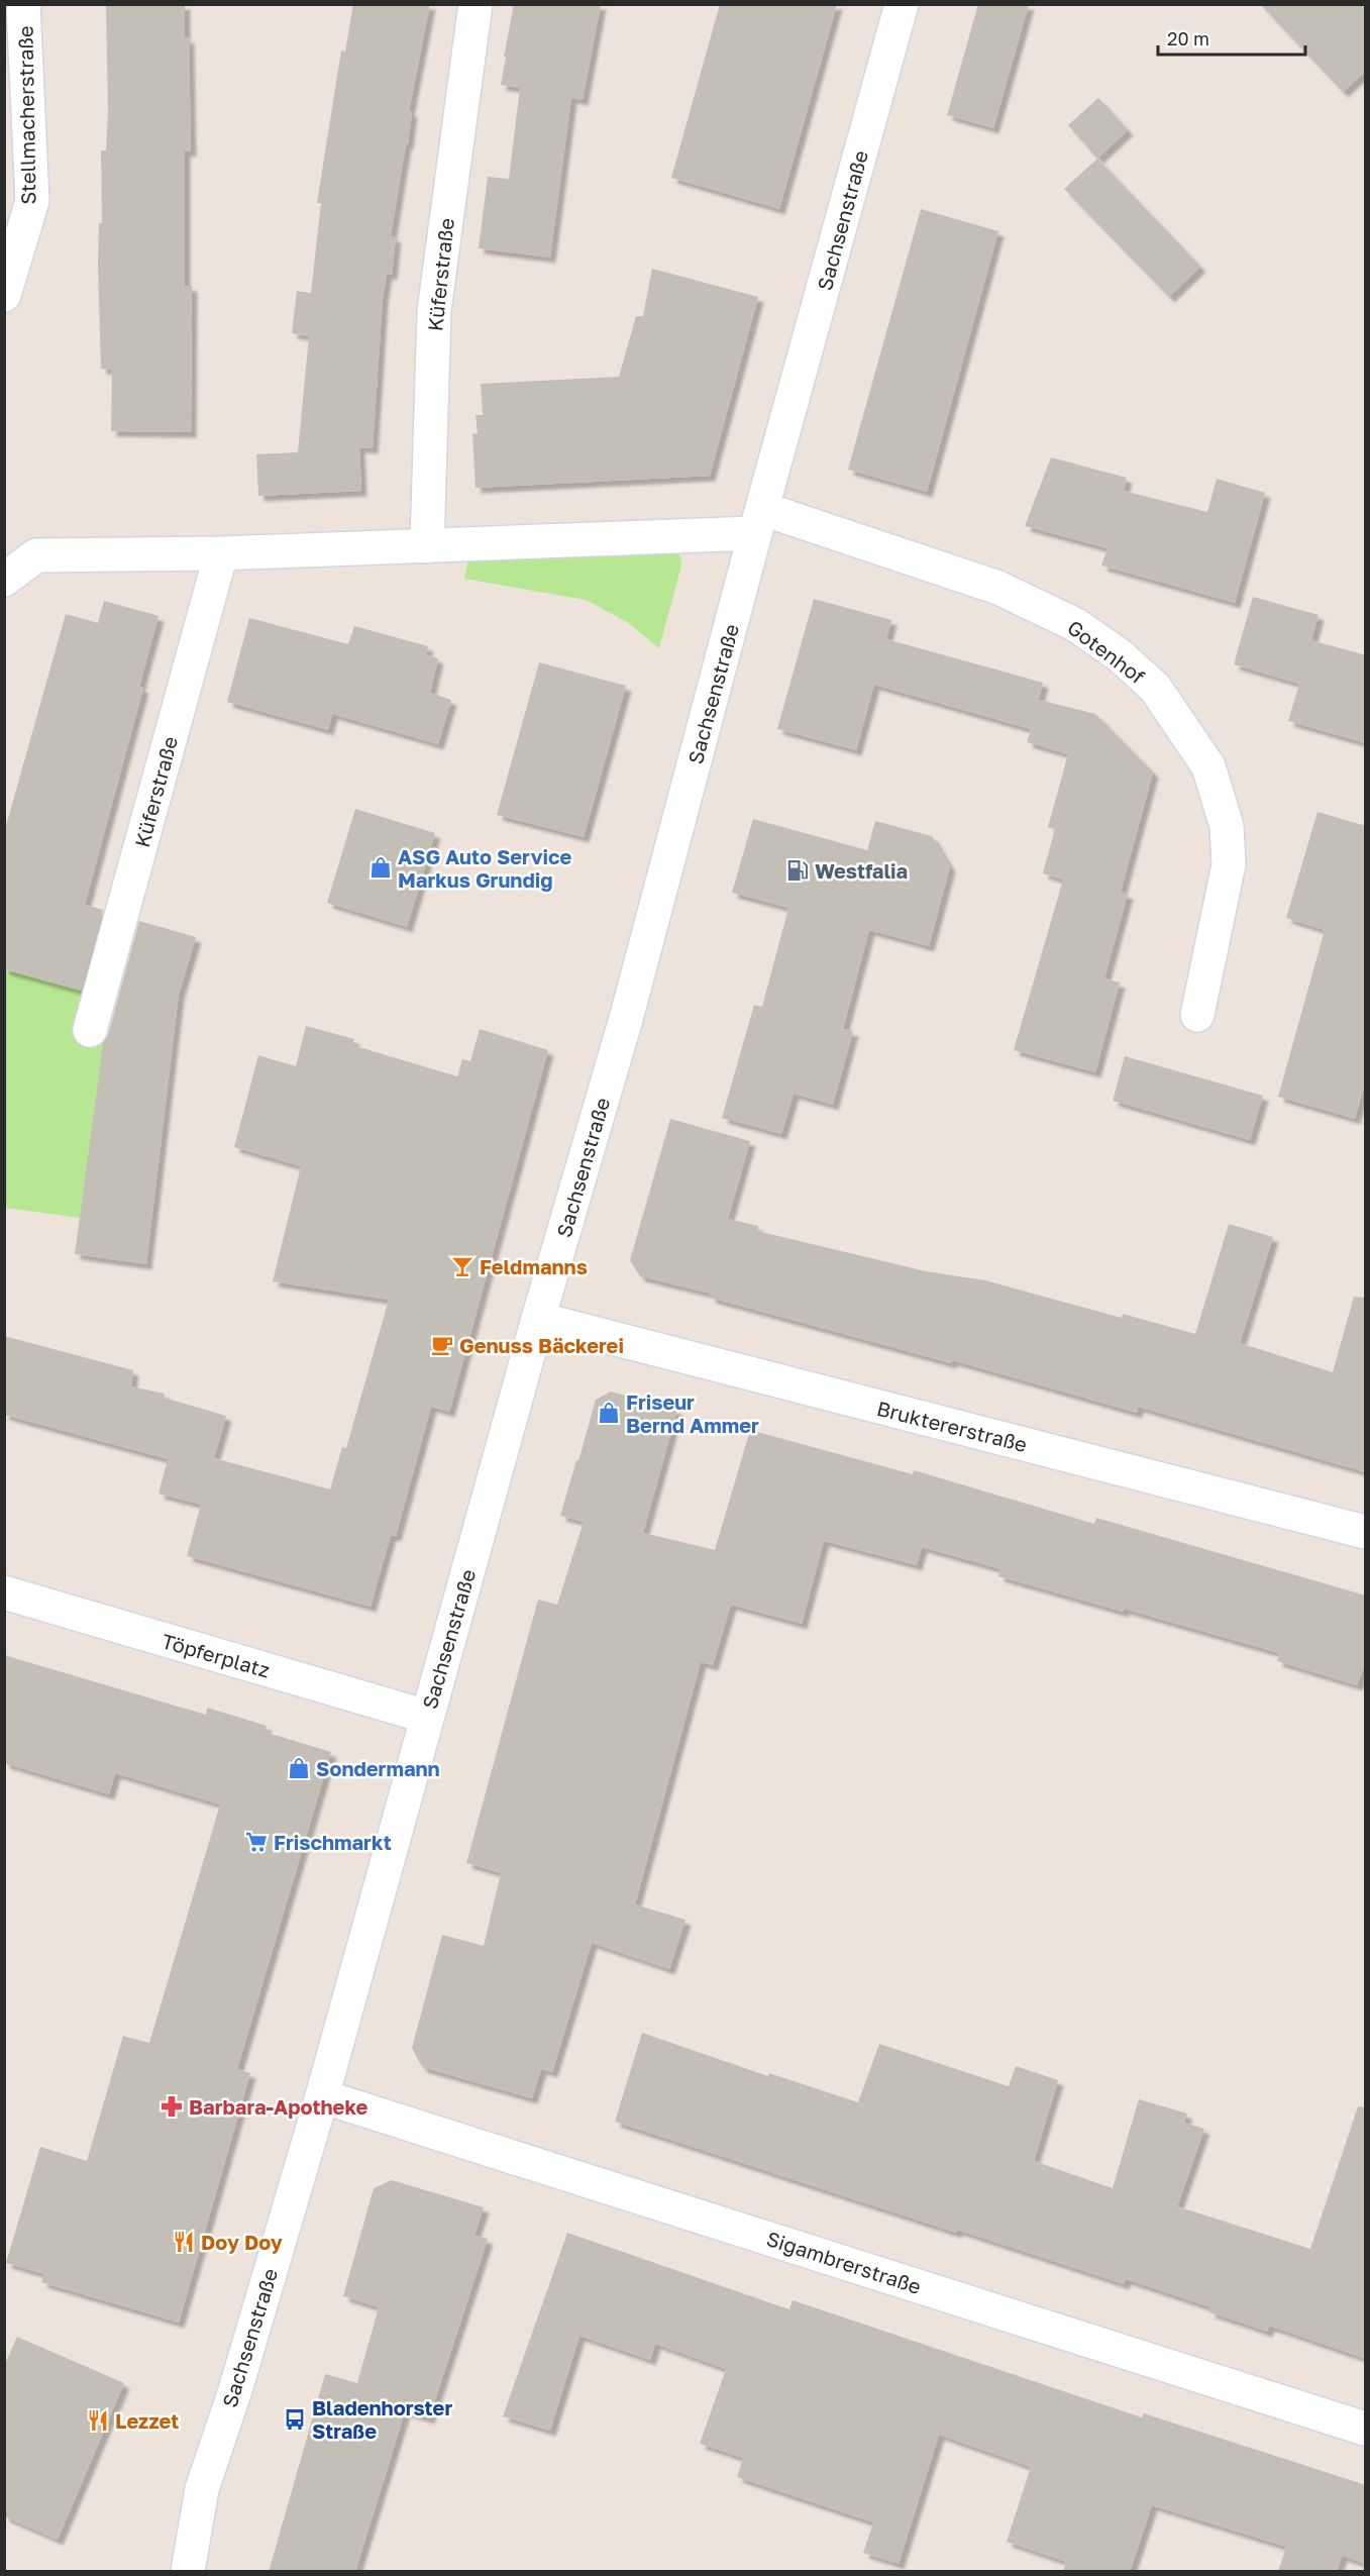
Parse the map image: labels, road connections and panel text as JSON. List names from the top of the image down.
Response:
{
  "streets": {
    "street": [
      "Stellmacherstraße",
      "Sachsenstraße",
      "Küferstraße",
      "Gotenhof",
      "Bruktererstraße",
      "Töpferplatz",
      "Sigambrerstraße"
    ]
  },
  "crossings": [
    ["Sachsenstraße", "Gotenhof"],
    ["Sachsenstraße", "Bruktererstraße"],
    ["Sachsenstraße", "Töpferplatz"],
    ["Sachsenstraße", "Sigambrerstraße"]
  ],
  "places": {
    "shop": ["ASG Auto Service Markus Grundig", "Friseur Bernd Ammer", "Sondermann"],
    "fuel station": ["Westfalia"],
    "bar": ["Feldmanns"],
    "cafe": ["Genuss Bäckerei"],
    "supermarket": ["Frischmarkt"],
    "pharmacy": ["Barbara-Apotheke"],
    "restaurant": ["Doy Doy", "Lezzet"],
    "bus stop": ["Bladenhorster Straße"]
  },
  "scale_bar": "20 m"
}
